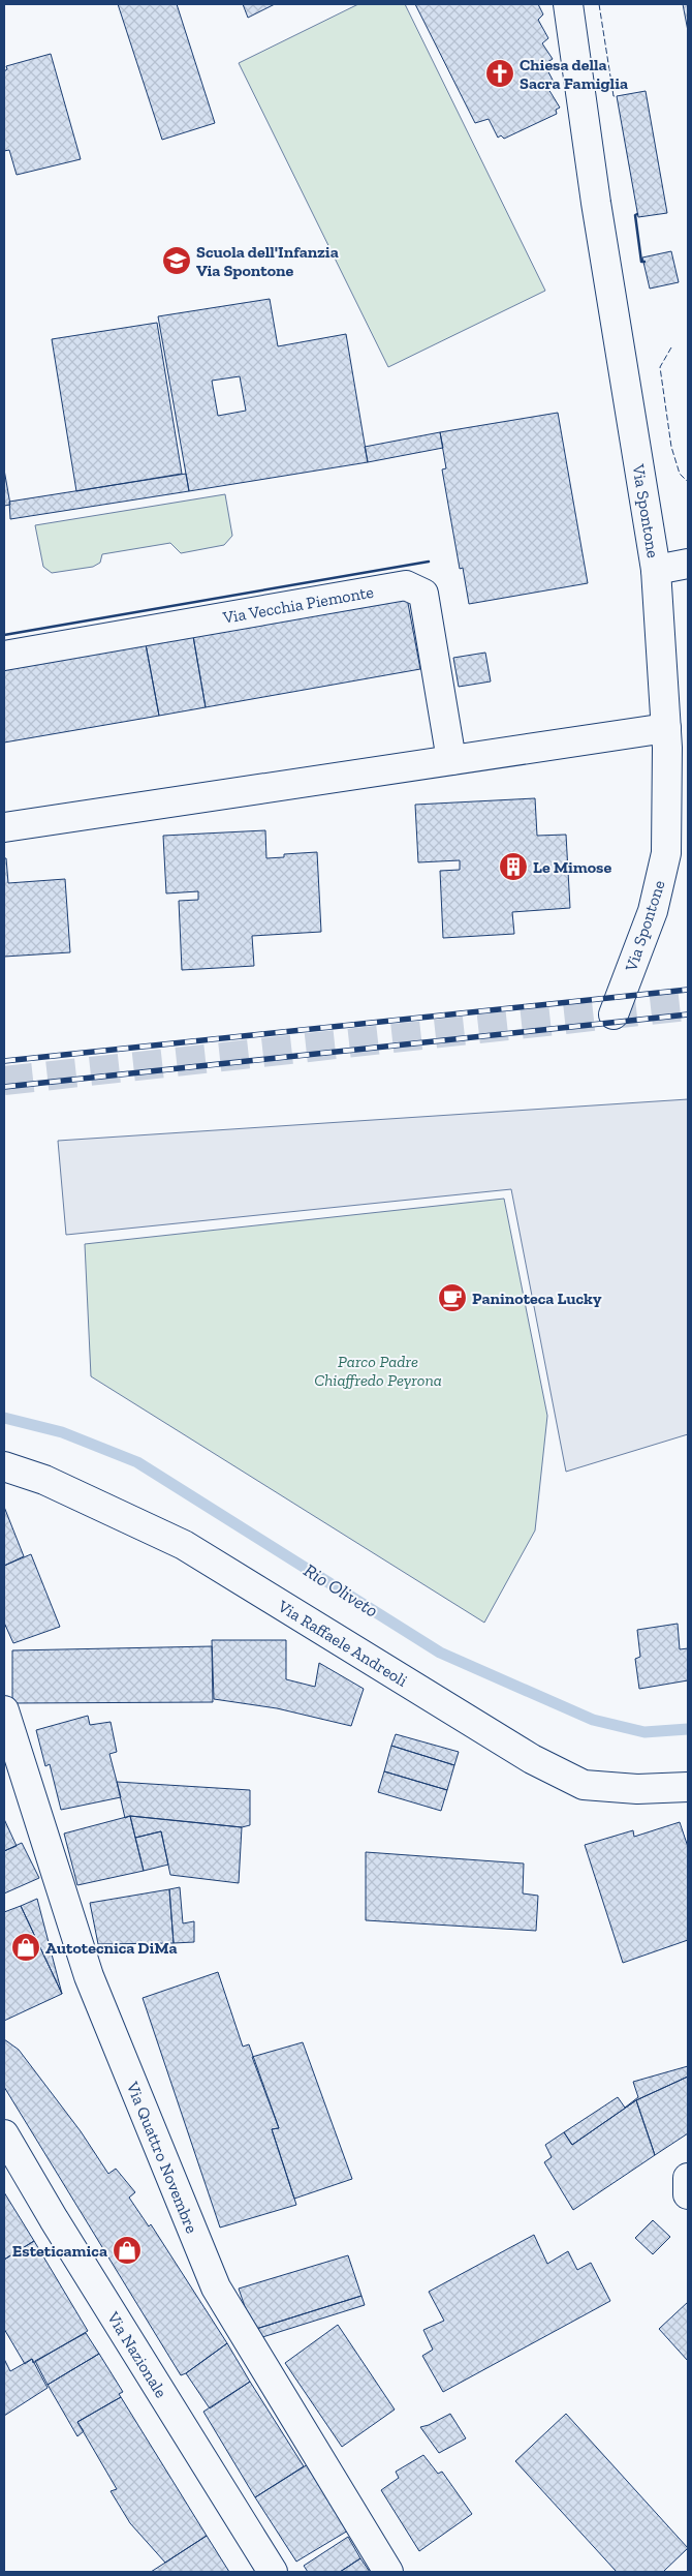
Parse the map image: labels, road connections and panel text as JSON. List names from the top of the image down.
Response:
{
  "streets": {
    "street": [
      "Via Spontone",
      "Via Vecchia Piemonte",
      "Via Raffaele Andreoli",
      "Via Quattro Novembre",
      "Via Nazionale"
    ]
  },
  "water": ["Rio Oliveto"],
  "parks": ["Parco Padre Chiaffredo Peyrona"],
  "places": {
    "church": ["Chiesa della Sacra Famiglia"],
    "school or university": ["Scuola dell'Infanzia Via Spontone"],
    "building": ["Le Mimose"],
    "cafe": ["Paninoteca Lucky"],
    "shop": ["Autotecnica DiMa", "Esteticamica"]
  }
}
